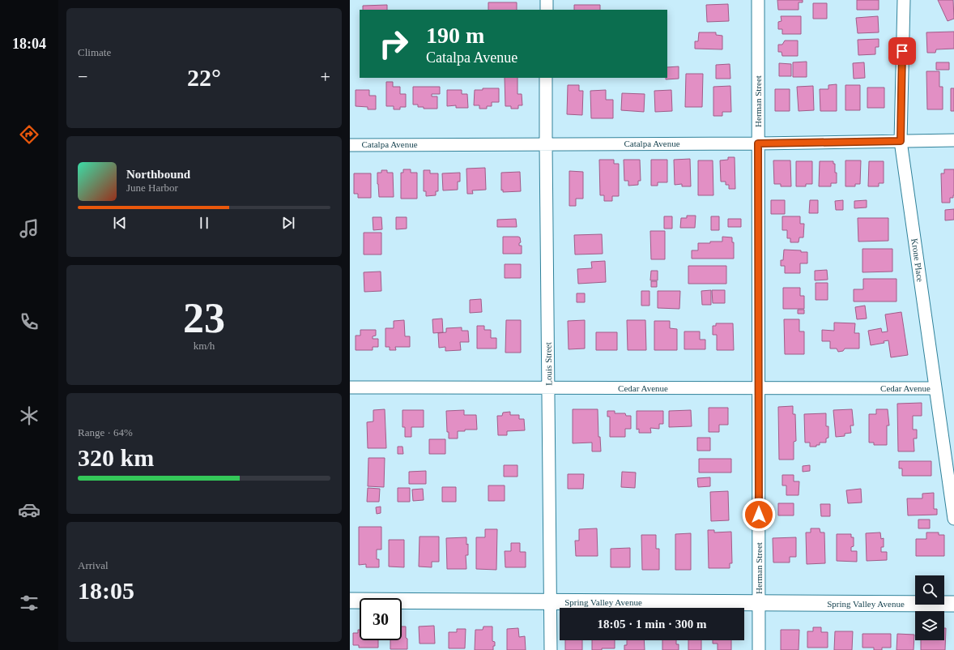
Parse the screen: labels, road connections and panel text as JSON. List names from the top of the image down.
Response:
{
  "streets": {
    "street": [
      "Herman Street",
      "Catalpa Avenue",
      "Krone Place",
      "Louis Street",
      "Cedar Avenue",
      "Spring Valley Avenue"
    ]
  },
  "crossings": [
    ["Herman Street", "Catalpa Avenue"],
    ["Herman Street", "Cedar Avenue"],
    ["Herman Street", "Spring Valley Avenue"],
    ["Catalpa Avenue", "Krone Place"],
    ["Catalpa Avenue", "Louis Street"],
    ["Krone Place", "Cedar Avenue"],
    ["Louis Street", "Cedar Avenue"],
    ["Louis Street", "Spring Valley Avenue"]
  ],
  "page": {
    "tabs": "18:04",
    "tile": [
      "Climate",
      ["23", "km/h"],
      ["Range · 64%", "320 km"],
      ["Arrival", "18:05"]
    ],
    "turn": ["190 m", "Catalpa Avenue"],
    "heat": ["−", "22°", "+"],
    "song": ["Northbound", "June Harbor"],
    "limit": "30",
    "trip": "18:05 · 1 min · 300 m"
  }
}
